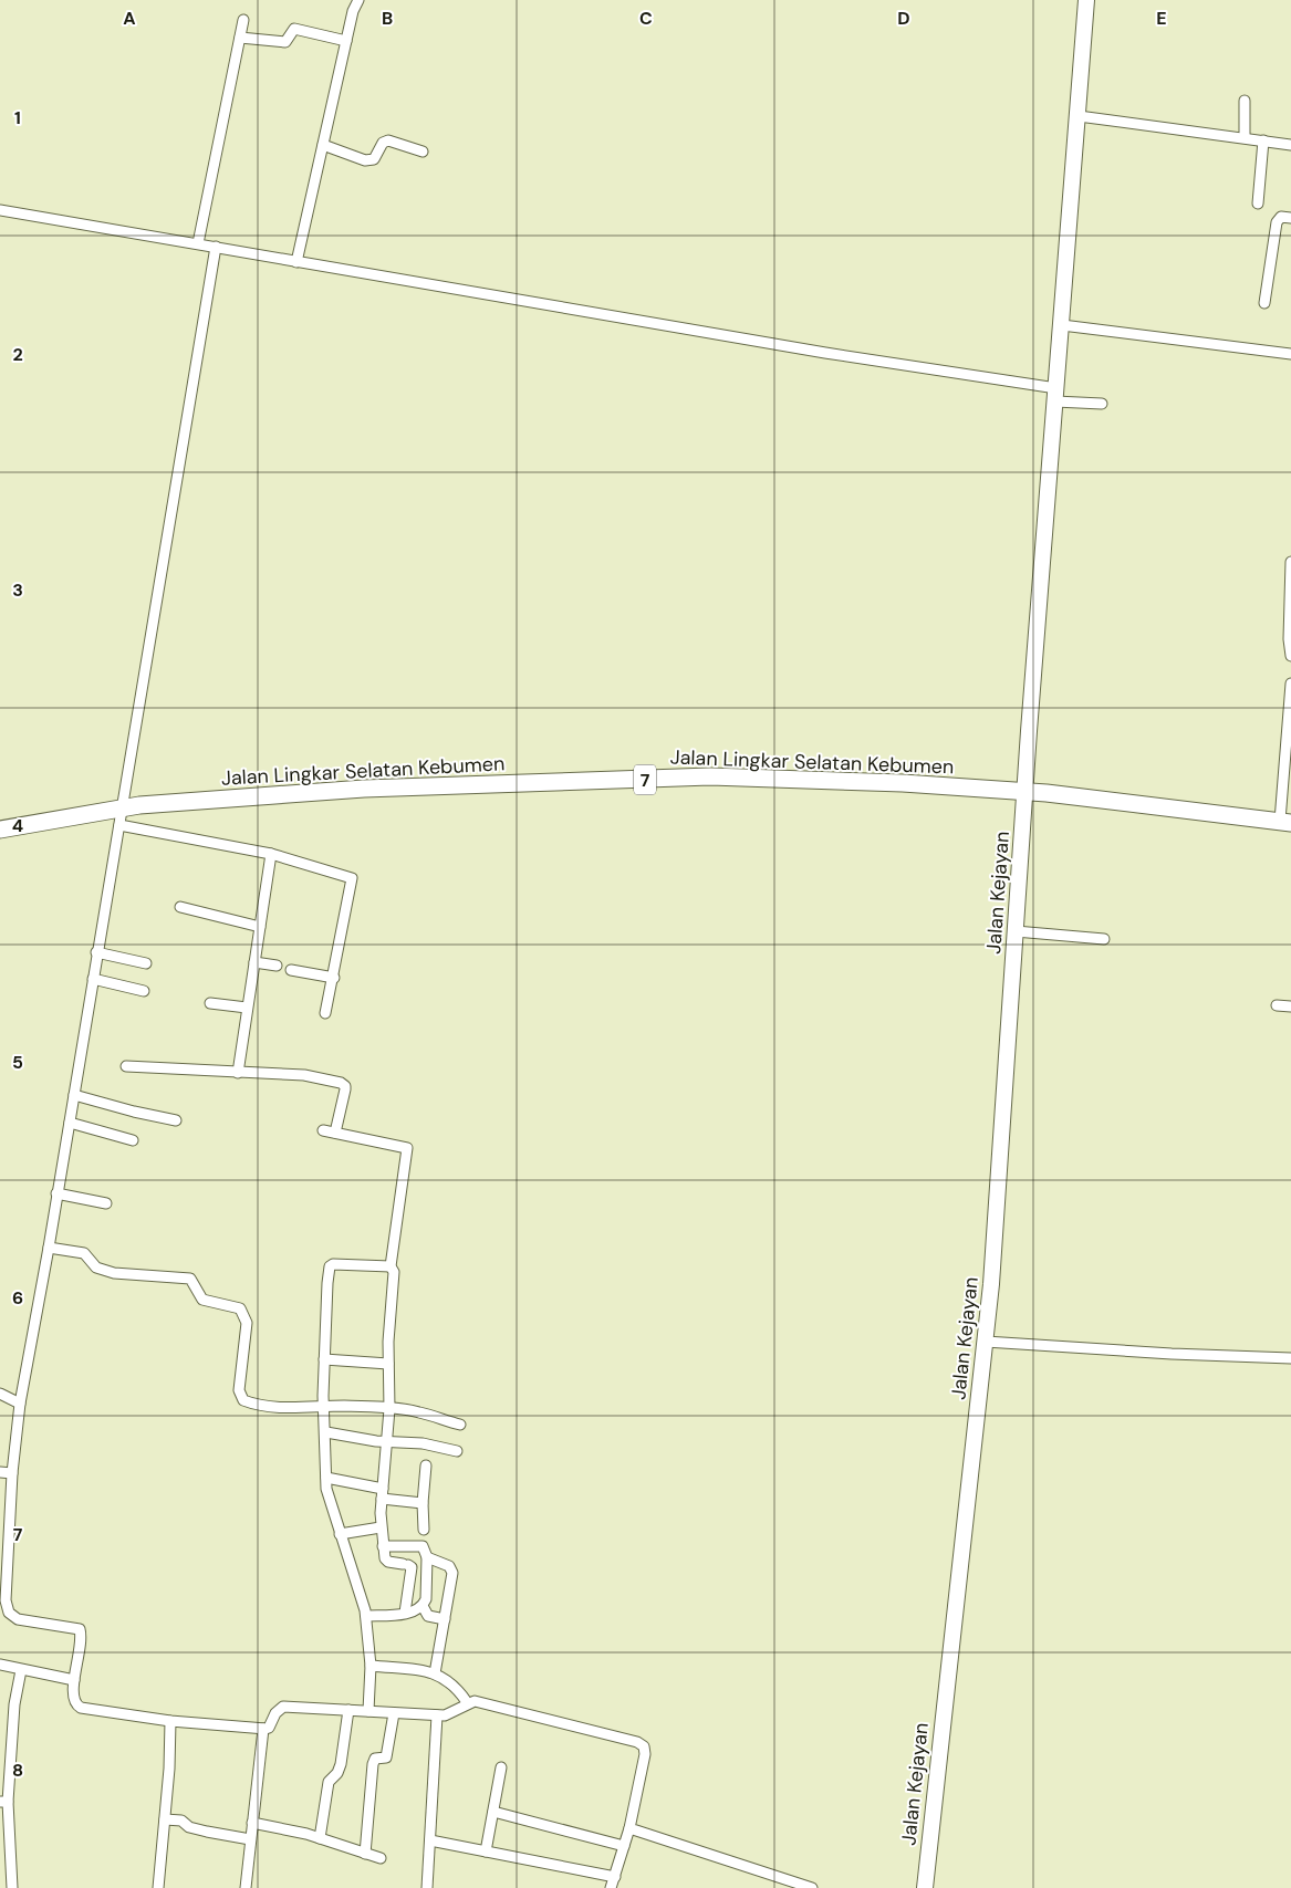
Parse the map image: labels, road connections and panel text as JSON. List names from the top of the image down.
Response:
{
  "streets": {
    "highway": ["Jalan Lingkar Selatan Kebumen", "7"],
    "main road": ["Jalan Kejayan"]
  },
  "crossings": [
    ["Jalan Lingkar Selatan Kebumen", "Jalan Kejayan"]
  ],
  "grid": {
    "columns": [
      "A",
      "B",
      "C",
      "D",
      "E"
    ],
    "rows": [
      "1",
      "2",
      "3",
      "4",
      "5",
      "6",
      "7",
      "8"
    ]
  }
}
